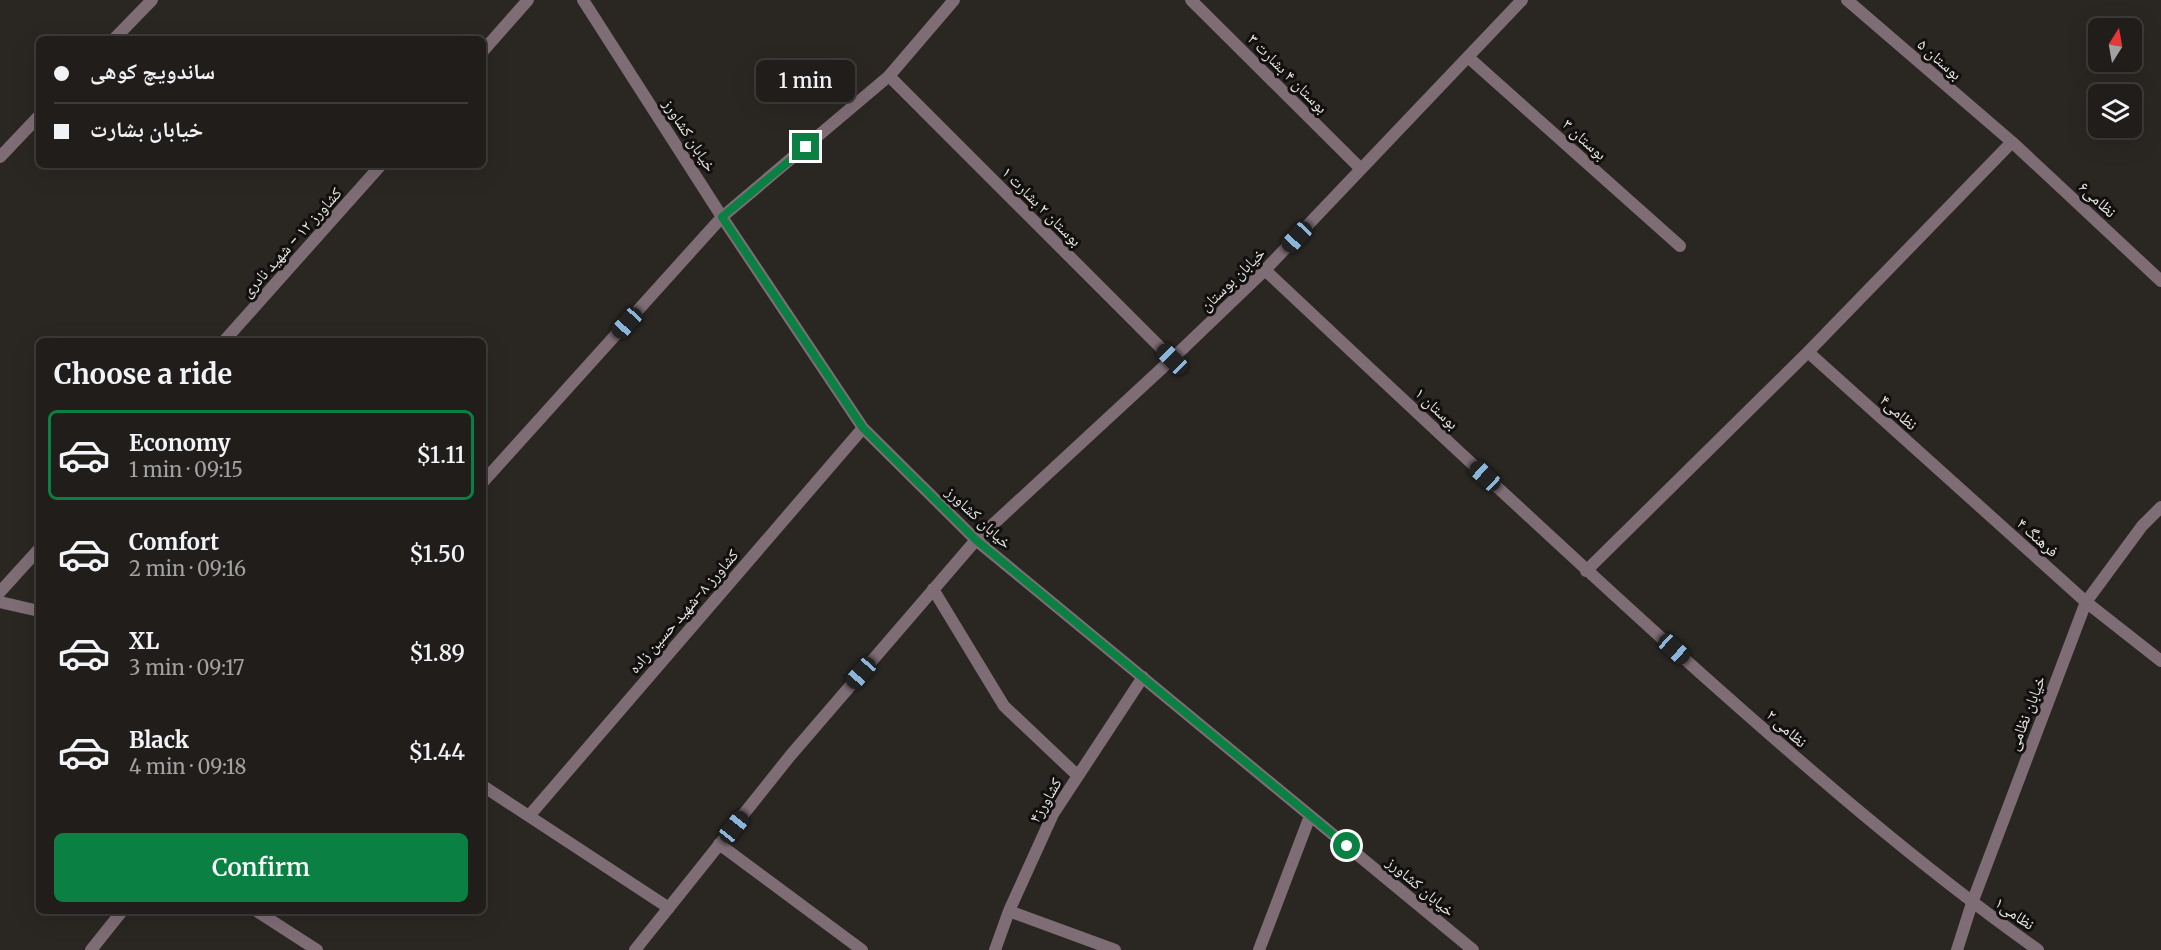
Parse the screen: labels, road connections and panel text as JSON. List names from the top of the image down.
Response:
{
  "streets": {
    "street": [
      "بوستان ۵",
      "بوستان ۴ بشارت ۳",
      "خیابان کشاورز",
      "بوستان ۳",
      "نظامی۶",
      "بوستان ۲ بشارت ۱",
      "کشاورز ۱۲ - شهید نادری",
      "خیابان بوستان",
      "بوستان ۱",
      "نظامی۴",
      "فرهنگ ۴",
      "کشاورز ۸-شهید حسین زاده",
      "خیابان نظامی",
      "نظامی ۲",
      "کشاورز۴",
      "نظامی۱"
    ]
  },
  "crossings": [
    ["بوستان ۵", "نظامی۶"],
    ["بوستان ۴ بشارت ۳", "خیابان بوستان"],
    ["خیابان کشاورز", "خیابان بوستان"],
    ["خیابان کشاورز", "کشاورز ۸-شهید حسین زاده"],
    ["خیابان کشاورز", "کشاورز۴"],
    ["بوستان ۳", "خیابان بوستان"],
    ["بوستان ۲ بشارت ۱", "خیابان بوستان"],
    ["خیابان بوستان", "بوستان ۱"],
    ["بوستان ۱", "نظامی ۲"],
    ["نظامی۴", "فرهنگ ۴"],
    ["فرهنگ ۴", "خیابان نظامی"],
    ["خیابان نظامی", "نظامی ۲"],
    ["خیابان نظامی", "نظامی۱"],
    ["نظامی ۲", "نظامی۱"]
  ],
  "north": "top",
  "page": {
    "banner": ["ساندویچ کوهی", "خیابان بشارت"],
    "bubble": "1 min",
    "heading": "Choose a ride",
    "list": [
      {
        "name": "Economy",
        "note": "1 min · 09:15",
        "value": "$1.11"
      },
      {
        "name": "Comfort",
        "note": "2 min · 09:16",
        "value": "$1.50"
      },
      {
        "name": "XL",
        "note": "3 min · 09:17",
        "value": "$1.89"
      },
      {
        "name": "Black",
        "note": "4 min · 09:18",
        "value": "$1.44"
      }
    ],
    "buttons": "Confirm"
  }
}
